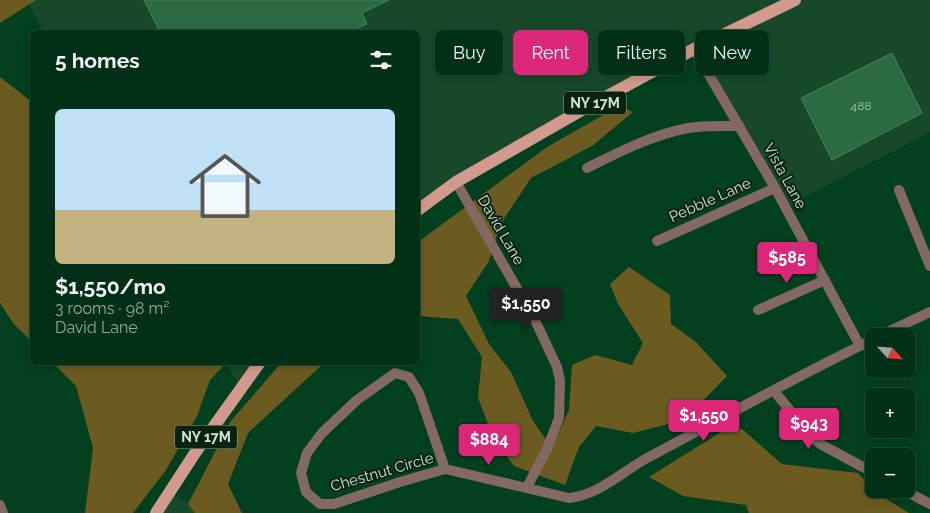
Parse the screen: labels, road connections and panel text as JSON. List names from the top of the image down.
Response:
{
  "streets": {
    "main road": ["NY 17M"],
    "street": [
      "Vista Lane",
      "Pebble Lane",
      "David Lane",
      "Chestnut Circle"
    ]
  },
  "crossings": [
    ["NY 17M", "Vista Lane"],
    ["NY 17M", "David Lane"],
    ["Vista Lane", "Pebble Lane"],
    ["Vista Lane", "Chestnut Circle"],
    ["David Lane", "Chestnut Circle"]
  ],
  "house_numbers": ["488"],
  "north": "bottom right",
  "page": {
    "chip": [
      "Buy",
      "Rent",
      "Filters",
      "New"
    ],
    "heading": "5 homes",
    "list": [
      {
        "name": "$1,550/mo",
        "note": "3 rooms · 98 m² · David Lane"
      }
    ],
    "price": [
      "$585",
      "$1,550",
      "$1,550",
      "$943",
      "$884"
    ],
    "map_buttons": ["+", "−"]
  }
}
